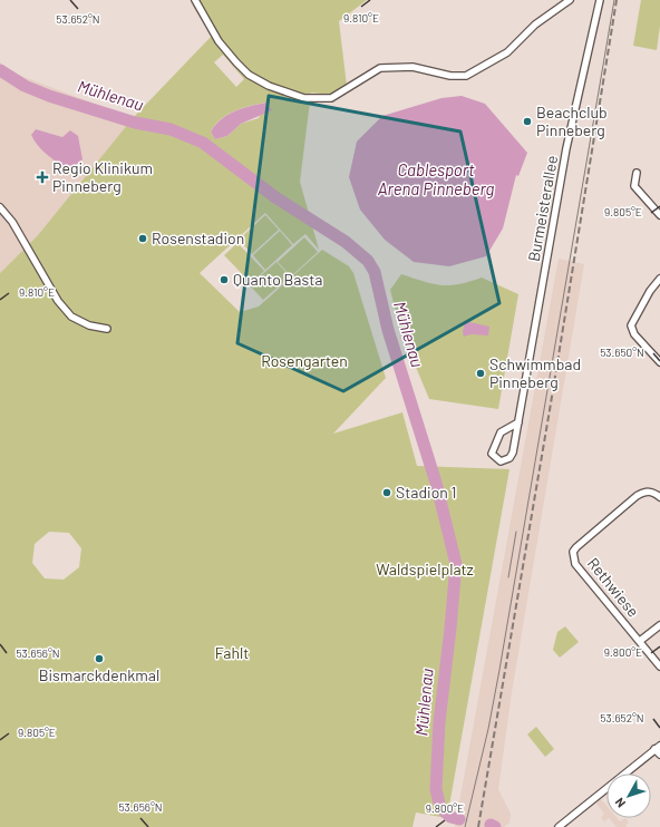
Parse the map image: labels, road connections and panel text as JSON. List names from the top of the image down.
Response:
{
  "streets": {
    "street": ["Burmeisterallee", "Rethwiese"]
  },
  "water": ["Mühlenau", "Cablesport Arena Pinneberg"],
  "parks": ["Rosengarten", "Waldspielplatz", "Fahlt"],
  "places": {
    "other": [
      "Beachclub Pinneberg",
      "Rosenstadion",
      "Quanto Basta",
      "Schwimmbad Pinneberg",
      "Stadion 1",
      "Bismarckdenkmal"
    ],
    "health": ["Regio Klinikum Pinneberg"]
  },
  "north": "bottom left",
  "coordinates": [
    "9.810°E",
    "53.652°N",
    "9.805°E",
    "53.650°N",
    "9.800°E",
    "53.656°N"
  ]
}
